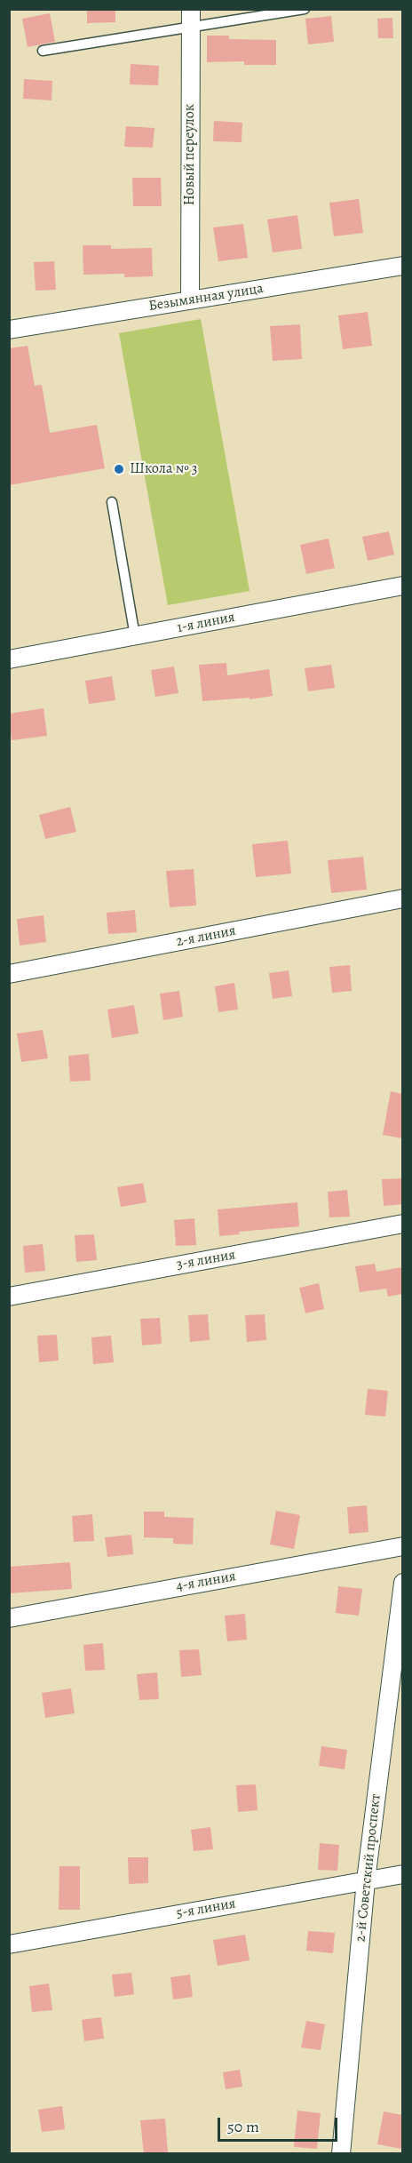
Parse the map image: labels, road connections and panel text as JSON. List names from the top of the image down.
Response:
{
  "streets": {
    "street": [
      "Новый переулок",
      "Безымянная улица",
      "1-я линия",
      "2-я линия",
      "3-я линия",
      "4-я линия",
      "2-й Советский проспект",
      "5-я линия"
    ]
  },
  "crossings": [
    ["Новый переулок", "Безымянная улица"],
    ["2-й Советский проспект", "5-я линия"]
  ],
  "places": ["Школа № 3"],
  "scale_bar": "50 m"
}
